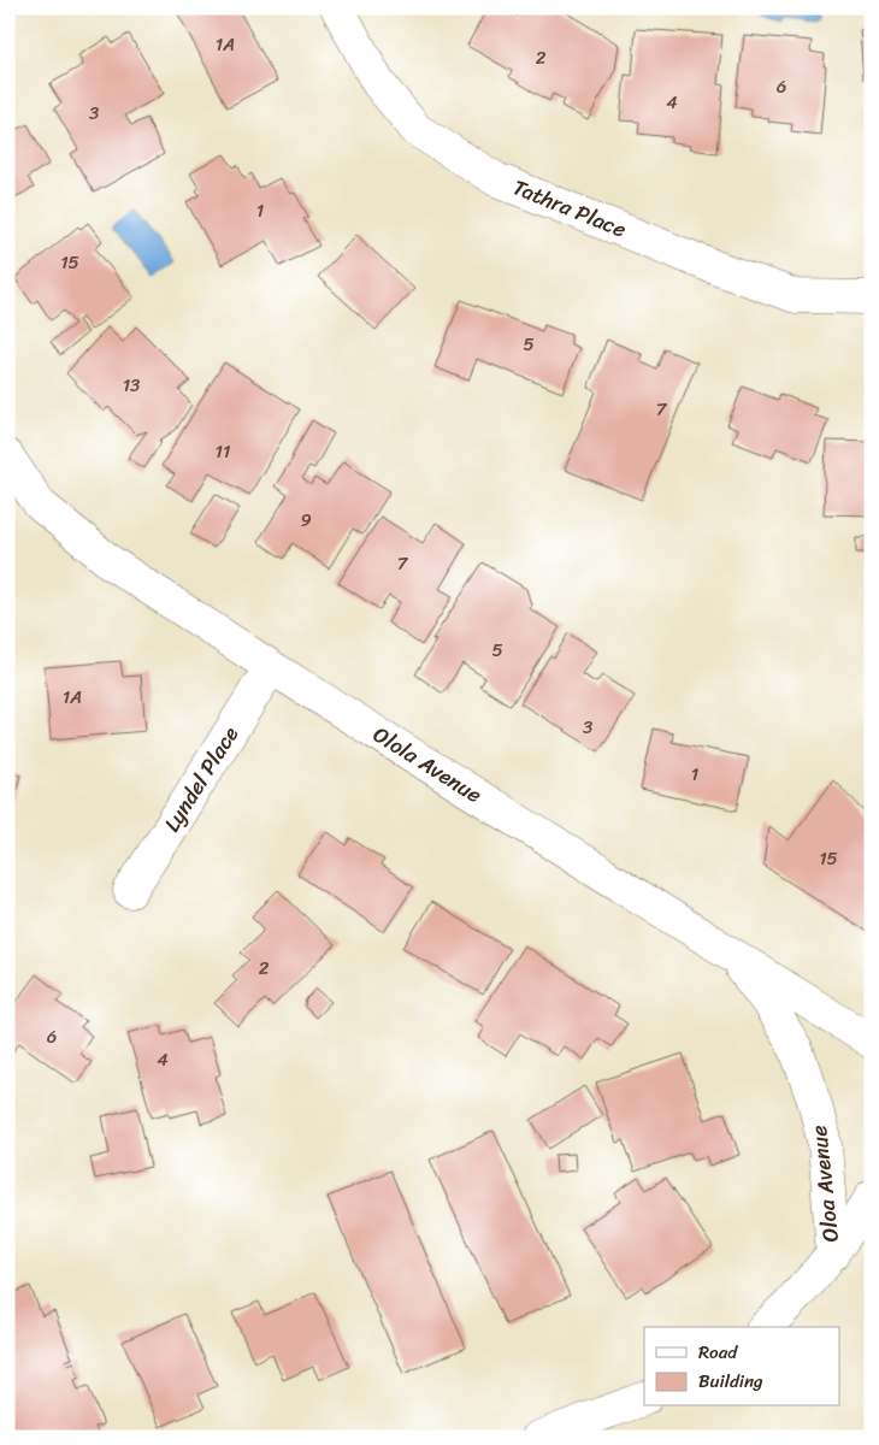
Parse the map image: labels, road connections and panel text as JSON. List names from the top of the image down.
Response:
{
  "streets": {
    "street": [
      "Tathra Place",
      "Olola Avenue",
      "Lyndel Place",
      "Oloa Avenue"
    ]
  },
  "crossings": [
    ["Olola Avenue", "Lyndel Place"],
    ["Olola Avenue", "Oloa Avenue"]
  ],
  "house_numbers": [
    "1A",
    "2",
    "6",
    "4",
    "3",
    "1",
    "15",
    "5",
    "13",
    "7",
    "11",
    "9",
    "7",
    "5",
    "1A",
    "3",
    "1",
    "15",
    "2",
    "6",
    "4"
  ],
  "legend": ["Road", "Building"]
}
